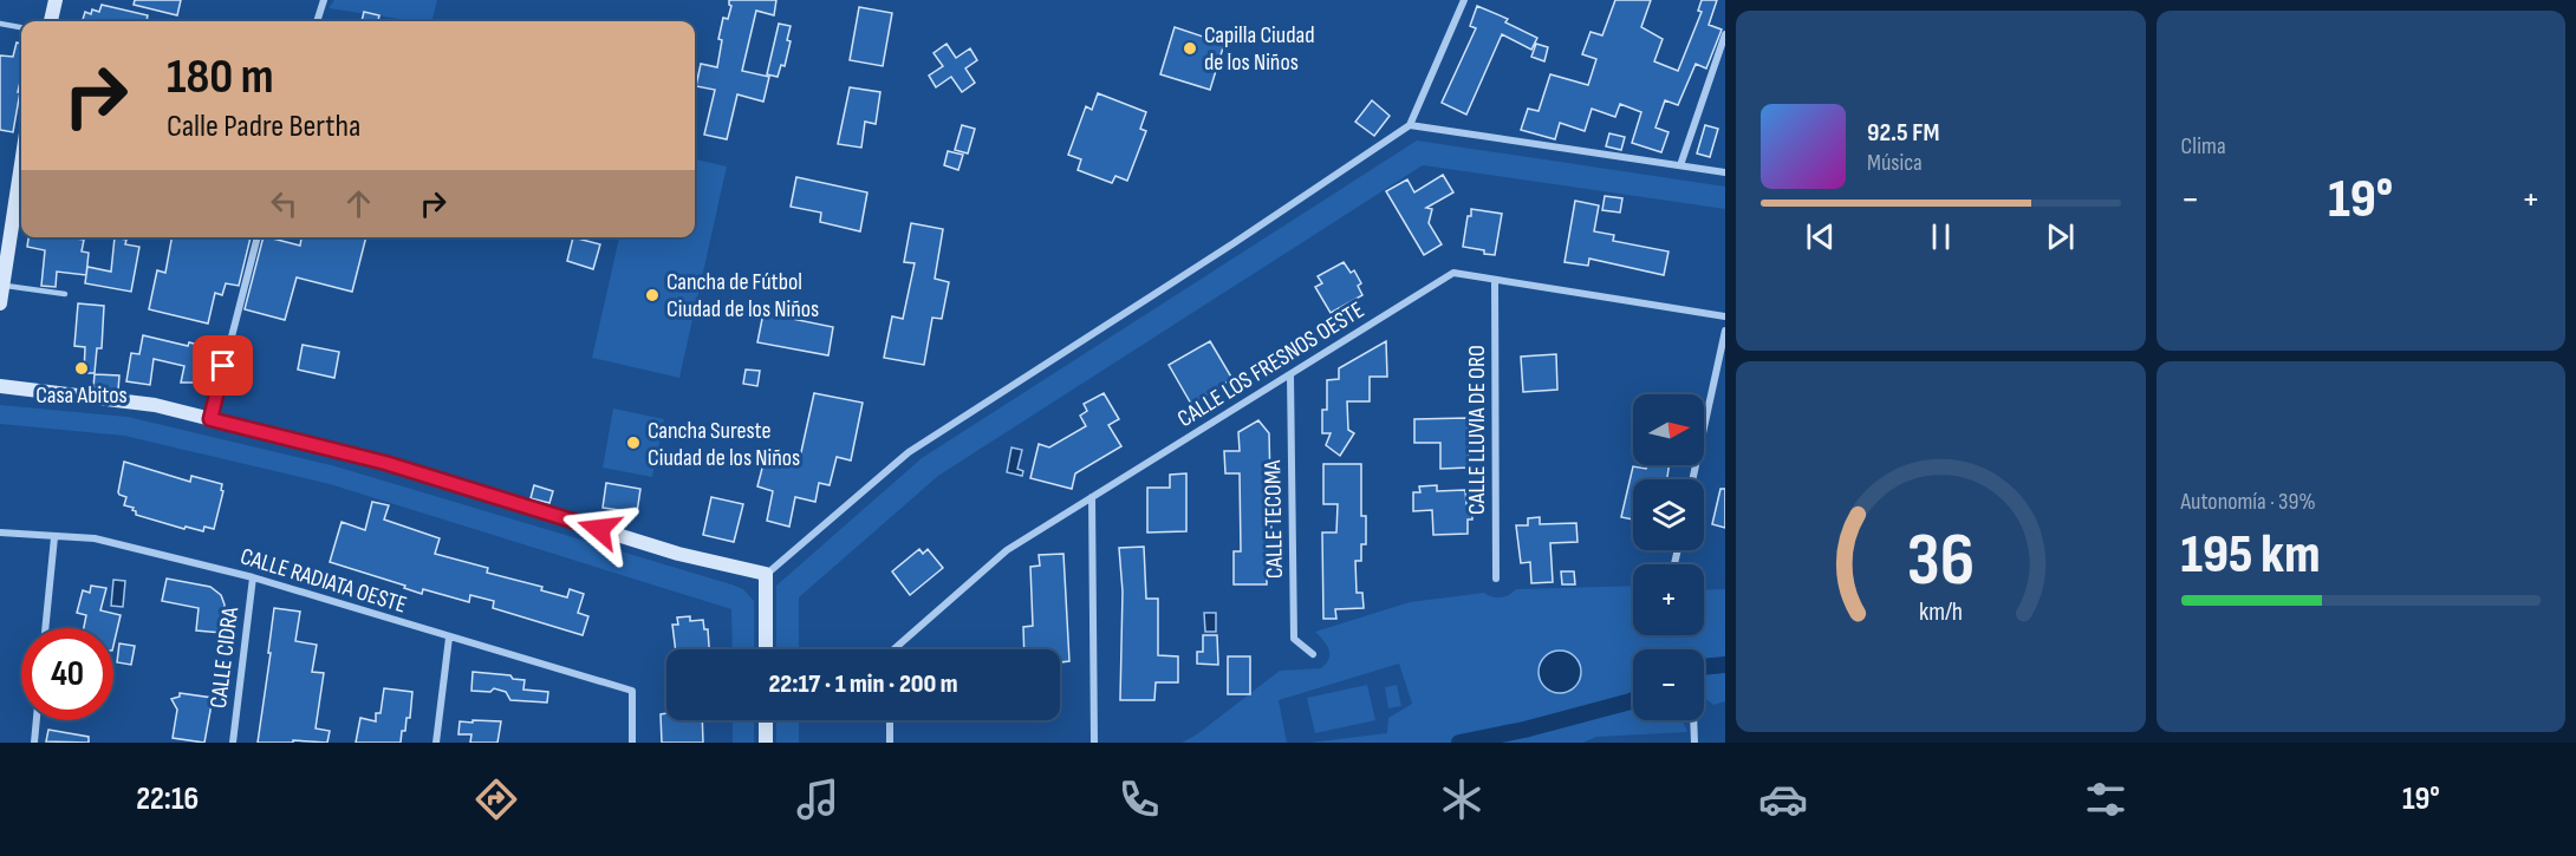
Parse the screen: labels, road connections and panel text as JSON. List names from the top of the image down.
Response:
{
  "streets": {
    "street": [
      "CALLE LOS FRESNOS OESTE",
      "CALLE LLUVIA DE ORO",
      "CALLE TECOMA",
      "CALLE RADIATA OESTE",
      "CALLE CIDRA"
    ]
  },
  "crossings": [
    ["CALLE LOS FRESNOS OESTE", "CALLE LLUVIA DE ORO"],
    ["CALLE LOS FRESNOS OESTE", "CALLE TECOMA"],
    ["CALLE RADIATA OESTE", "CALLE CIDRA"]
  ],
  "places": [
    "Capilla Ciudad de los Niños",
    "Cancha de Fútbol Ciudad de los Niños",
    "Casa Abitos",
    "Cancha Sureste Ciudad de los Niños"
  ],
  "north": "right",
  "page": {
    "tile": [
      "Clima",
      ["Autonomía · 39%", "195 km"]
    ],
    "turn": ["180 m", "Calle Padre Bertha"],
    "song": ["92.5 FM", "Música"],
    "heat": ["−", "19°", "+"],
    "map_buttons": ["+", "−"],
    "limit": "40",
    "trip": "22:17 · 1 min · 200 m",
    "tabs": ["22:16", "19°"],
    "gauge": ["36", "km/h"]
  }
}
